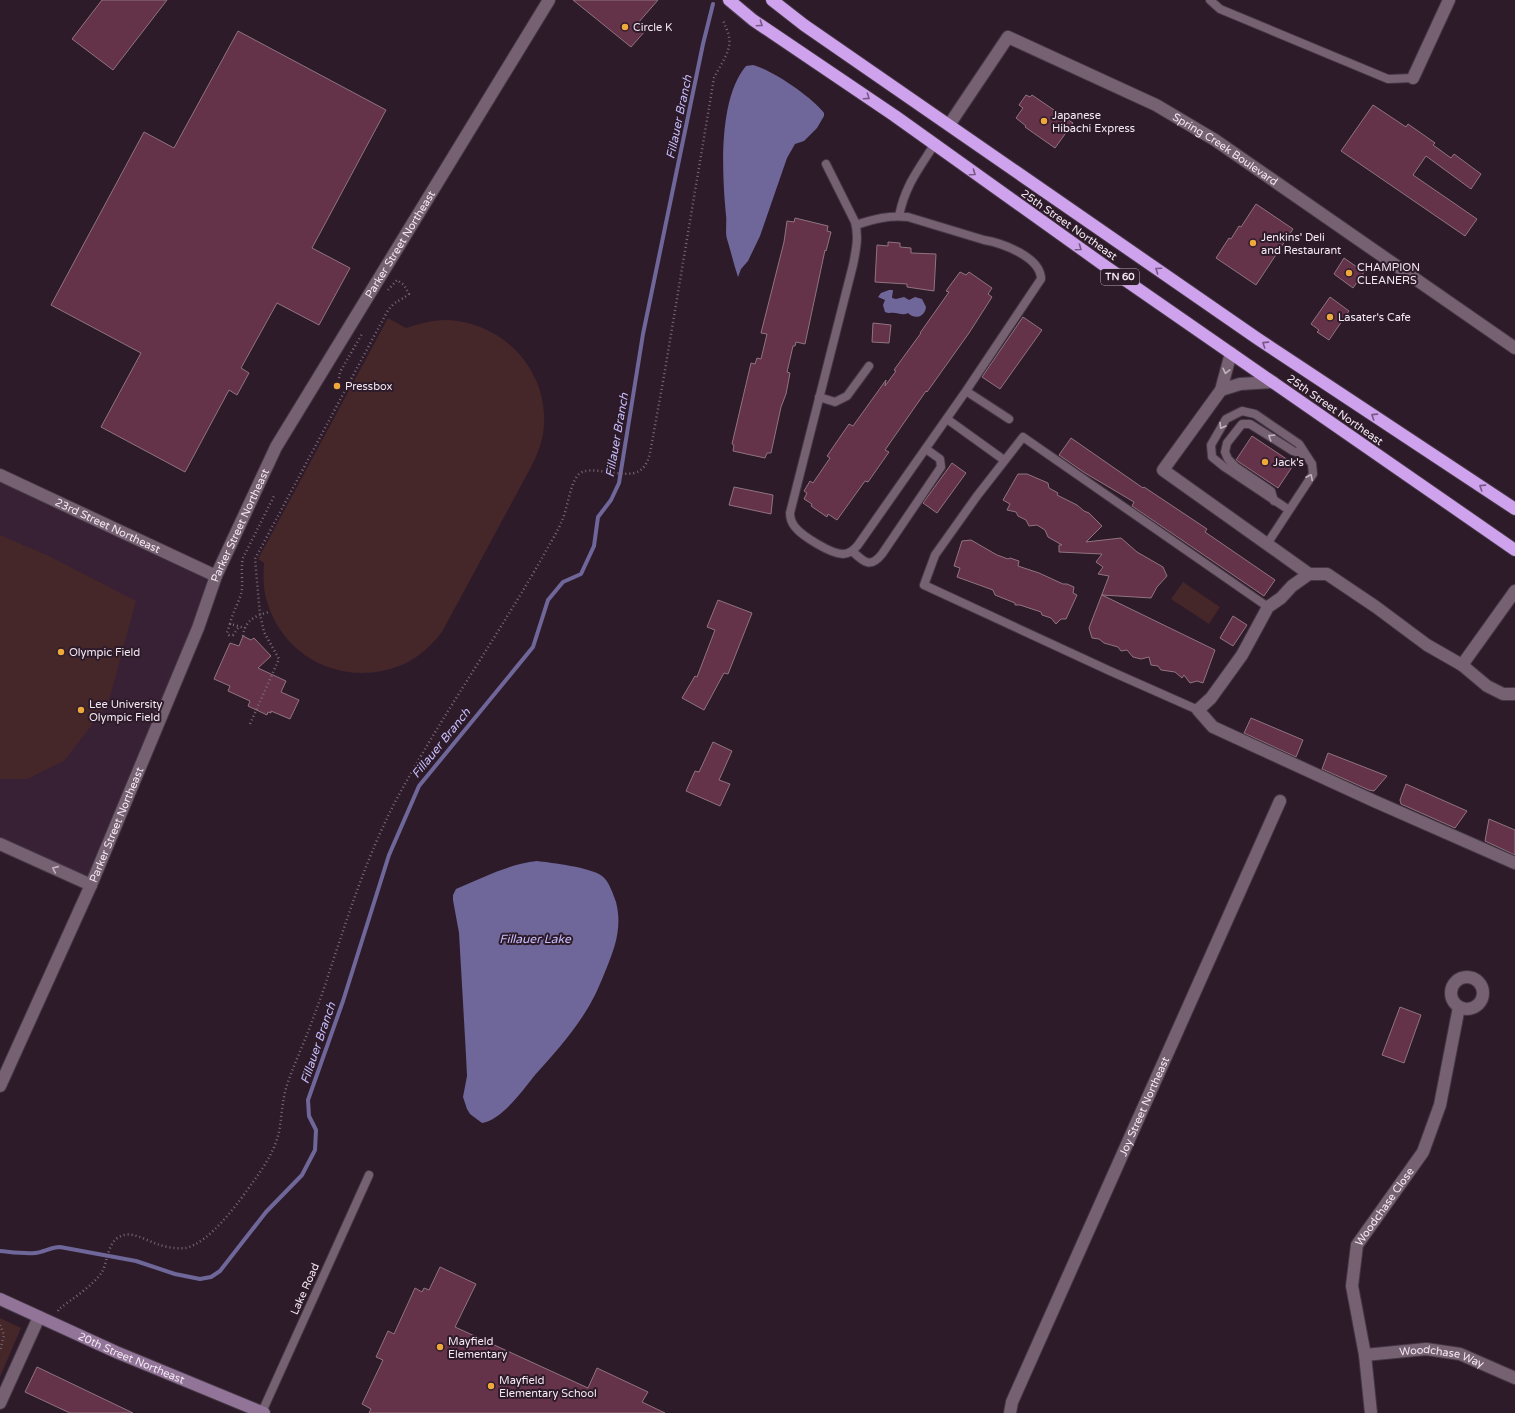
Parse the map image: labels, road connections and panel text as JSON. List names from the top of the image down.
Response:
{
  "streets": {
    "highway": ["25th Street Northeast", "TN 60"],
    "street": [
      "Spring Creek Boulevard",
      "Parker Street Northeast",
      "23rd Street Northeast",
      "Joy Street Northeast",
      "Woodchase Close",
      "20th Street Northeast",
      "Woodchase Way"
    ],
    "lane": ["Lake Road"]
  },
  "crossings": [
    ["Spring Creek Boulevard", "25th Street Northeast"],
    ["Parker Street Northeast", "23rd Street Northeast"],
    ["Woodchase Close", "Woodchase Way"],
    ["Lake Road", "20th Street Northeast"]
  ],
  "water": ["Fillauer Branch", "Fillauer Lake"],
  "places": [
    "Circle K",
    "Japanese Hibachi Express",
    "Jenkins' Deli and Restaurant",
    "CHAMPION CLEANERS",
    "Lasater's Cafe",
    "Pressbox",
    "Jack's",
    "Olympic Field",
    "Lee University Olympic Field",
    "Mayfield Elementary",
    "Mayfield Elementary School"
  ]
}
